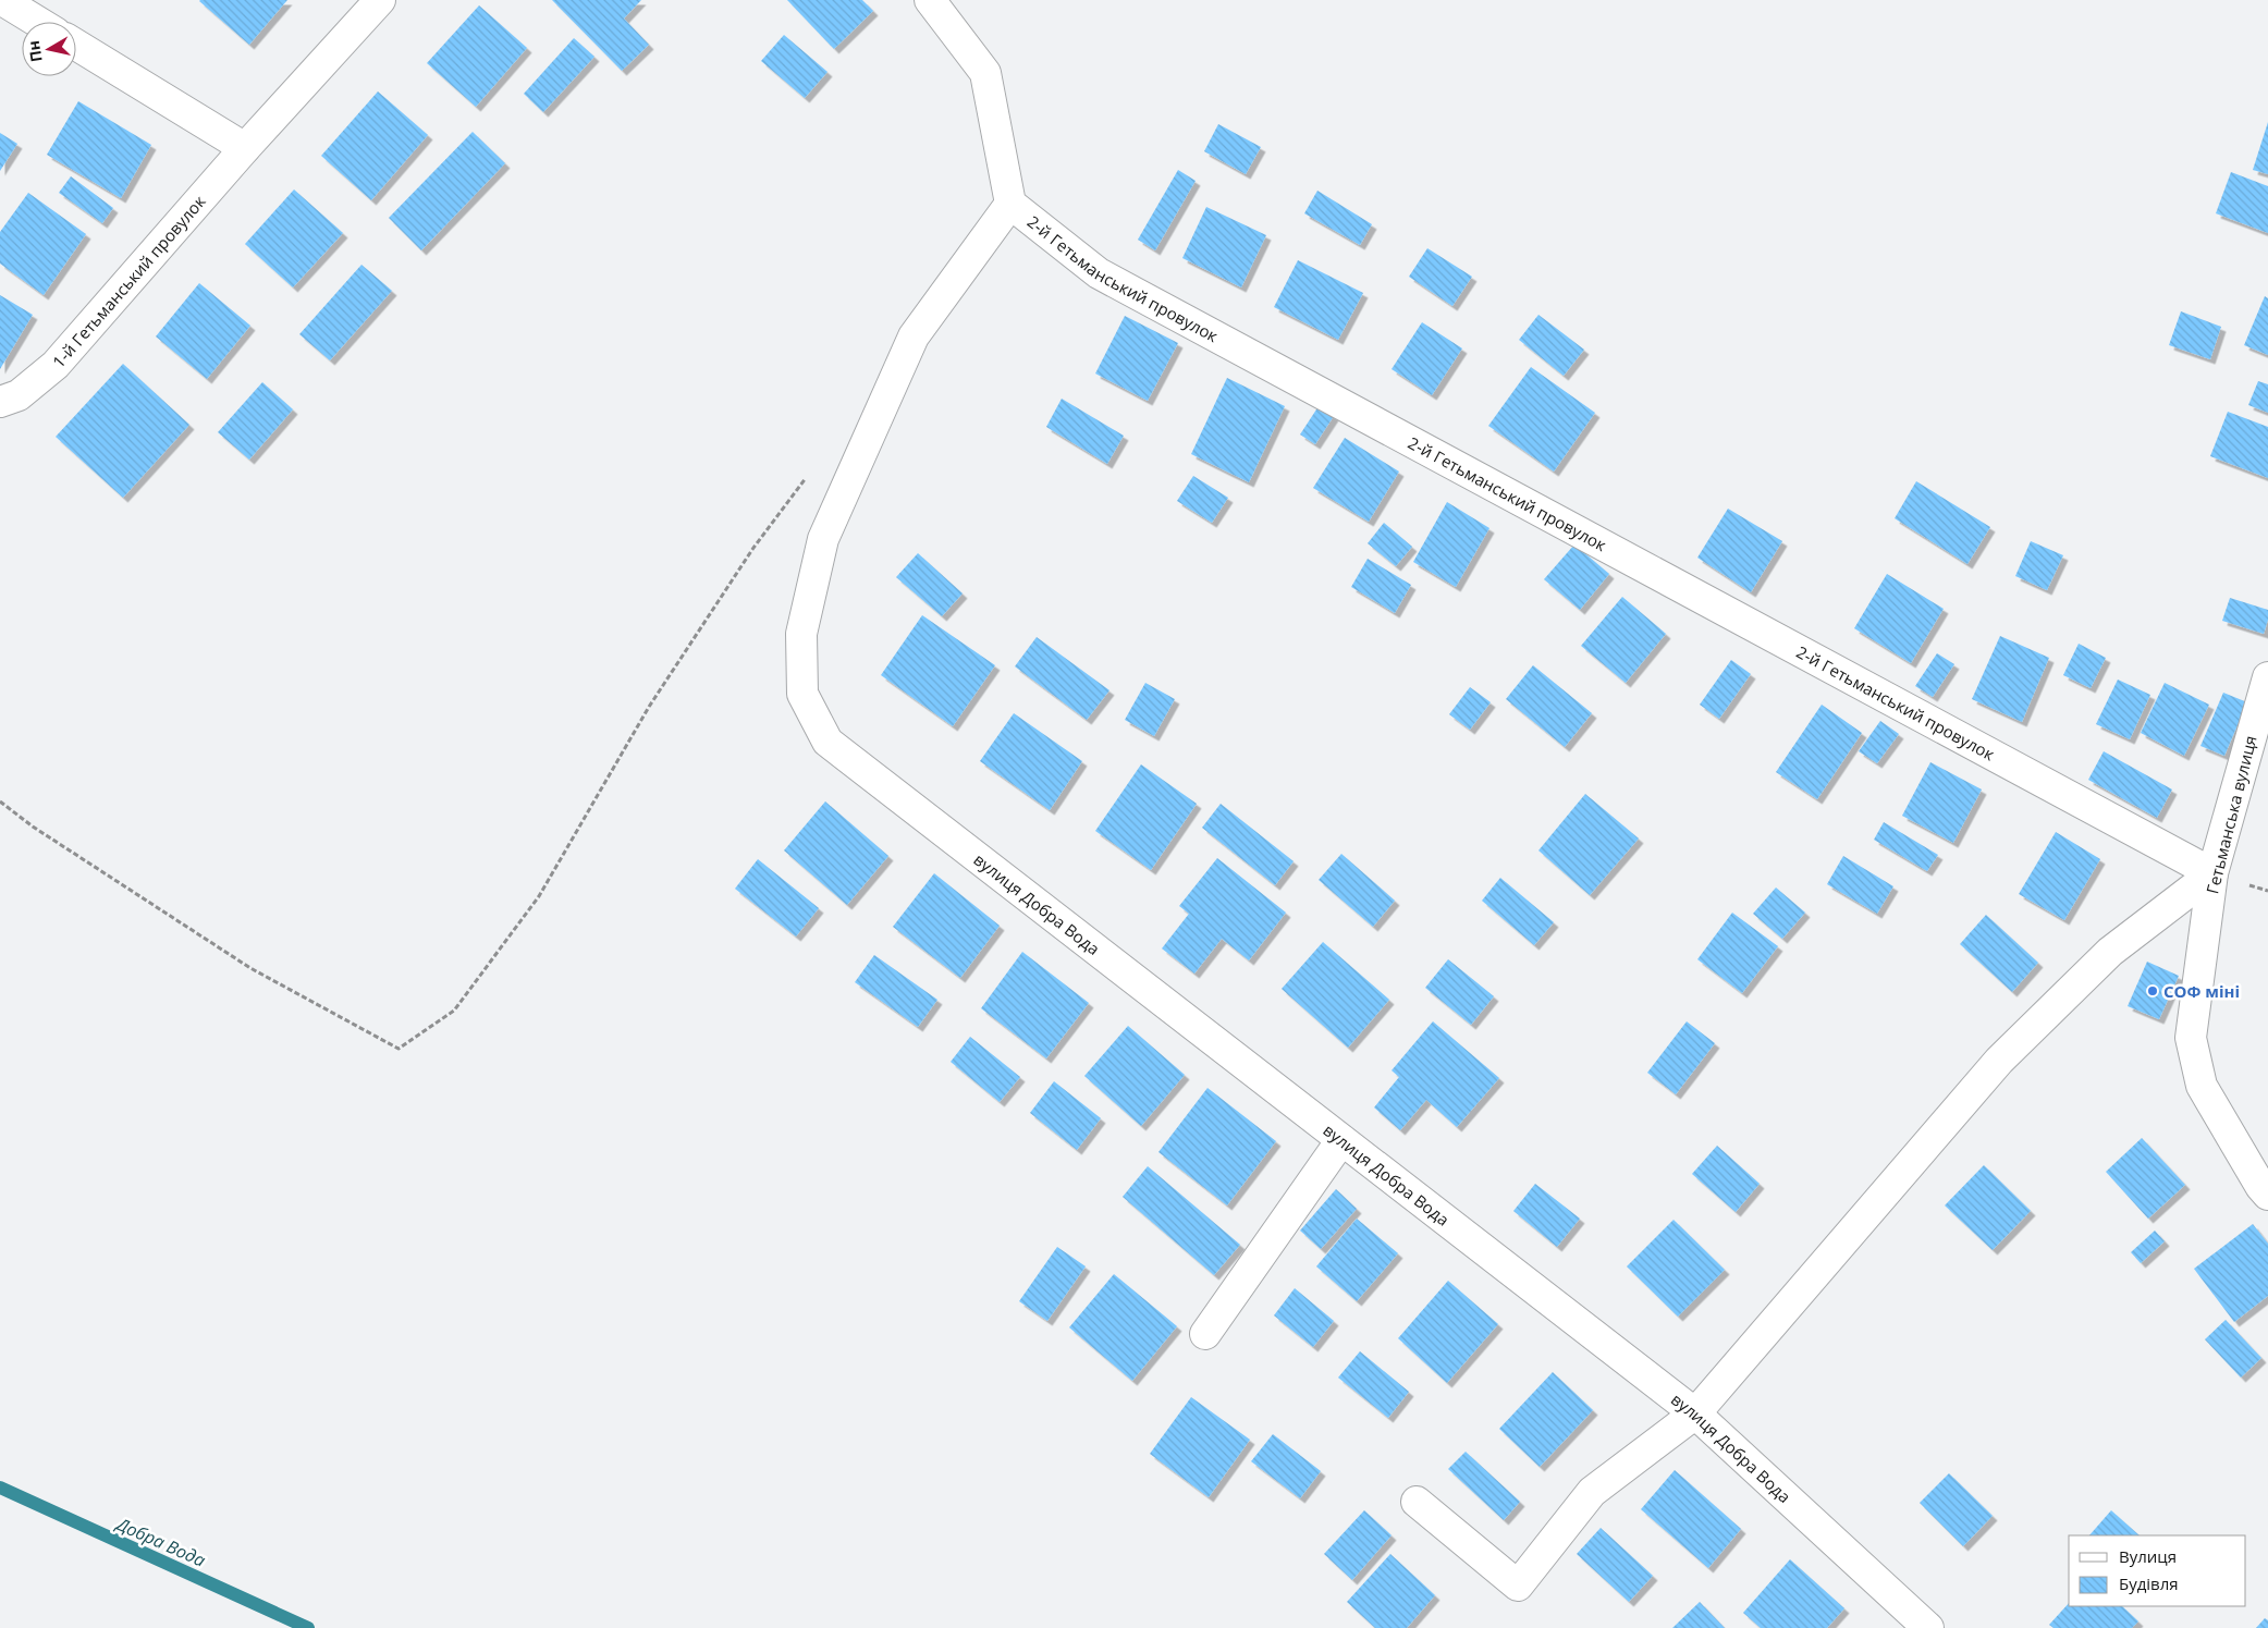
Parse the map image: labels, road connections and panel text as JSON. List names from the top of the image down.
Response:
{
  "streets": {
    "street": [
      "2-й Гетьманський провулок",
      "1-й Гетьманський провулок",
      "Гетьманська вулиця",
      "вулиця Добра Вода"
    ]
  },
  "crossings": [
    ["2-й Гетьманський провулок", "Гетьманська вулиця"],
    ["2-й Гетьманський провулок", "вулиця Добра Вода"]
  ],
  "water": ["Добра Вода"],
  "places": ["СОФ міні"],
  "legend": ["Вулиця", "Будівля"],
  "north": "left"
}
